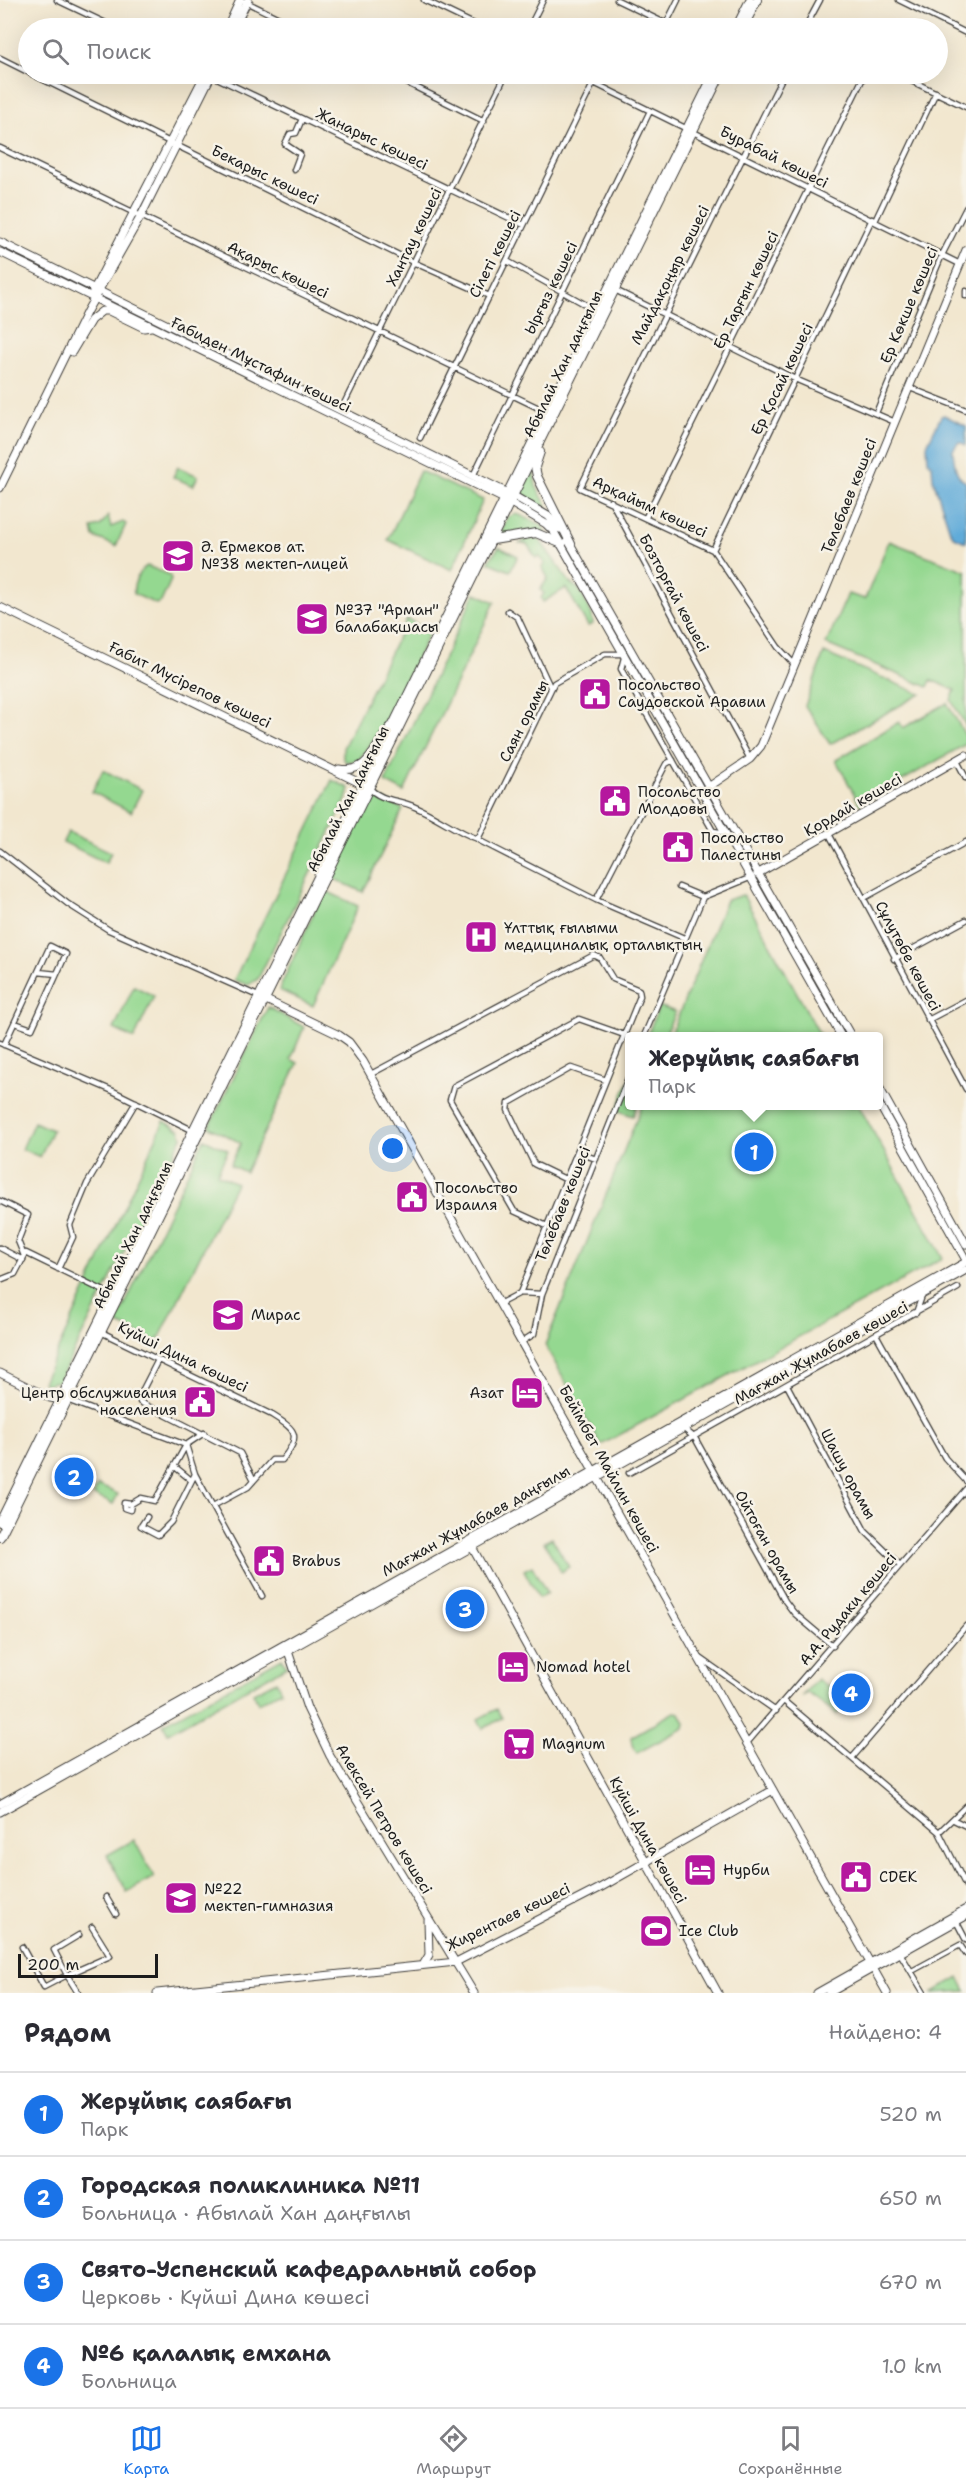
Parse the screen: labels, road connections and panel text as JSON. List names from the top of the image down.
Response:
{
  "streets": {
    "main road": [
      "Абылай Хан даңғылы",
      "Ғабиден Мұстафин көшесі",
      "Төлебаев көшесі",
      "Ғабит Мүсірепов көшесі",
      "Қордай көшесі",
      "Күйші Дина көшесі",
      "Бейімбет Майлин көшесі",
      "Мағжан Жұмабаев даңғылы",
      "Алексей Петров көшесі",
      "Жирентаев көшесі"
    ],
    "street": [
      "Жанарыс көшесі",
      "Бурабай көшесі",
      "Бекарыс көшесі",
      "Хантау көшесі",
      "Сілеті көшесі",
      "Ақарыс көшесі",
      "Майдақоңыр көшесі",
      "Ырғыз көшесі",
      "Ер Тарғын көшесі",
      "Ер Көкше көшесі",
      "Ер Қосай көшесі",
      "Арқайым көшесі",
      "Бозторғай көшесі",
      "Саян орамы",
      "Сұлутөбе көшесі",
      "Мағжан Жұмабаев көшесі",
      "Шашу орамы",
      "Ойтоған орамы",
      "А.А. Рудаки көшесі"
    ]
  },
  "crossings": [
    ["Жанарыс көшесі", "Хантау көшесі"],
    ["Жанарыс көшесі", "Сілеті көшесі"],
    ["Бурабай көшесі", "Майдақоңыр көшесі"],
    ["Бурабай көшесі", "Ырғыз көшесі"],
    ["Бурабай көшесі", "Ер Тарғын көшесі"],
    ["Бурабай көшесі", "Ер Көкше көшесі"],
    ["Бурабай көшесі", "Абылай Хан даңғылы"],
    ["Бурабай көшесі", "Ер Қосай көшесі"],
    ["Бурабай көшесі", "Төлебаев көшесі"],
    ["Бекарыс көшесі", "Хантау көшесі"],
    ["Бекарыс көшесі", "Сілеті көшесі"],
    ["Хантау көшесі", "Ақарыс көшесі"],
    ["Хантау көшесі", "Ғабиден Мұстафин көшесі"],
    ["Сілеті көшесі", "Ақарыс көшесі"],
    ["Ақарыс көшесі", "Ырғыз көшесі"],
    ["Ақарыс көшесі", "Абылай Хан даңғылы"],
    ["Майдақоңыр көшесі", "Арқайым көшесі"],
    ["Ырғыз көшесі", "Ғабиден Мұстафин көшесі"],
    ["Ер Тарғын көшесі", "Арқайым көшесі"],
    ["Абылай Хан даңғылы", "Ғабиден Мұстафин көшесі"],
    ["Абылай Хан даңғылы", "Ғабит Мүсірепов көшесі"],
    ["Абылай Хан даңғылы", "Күйші Дина көшесі"],
    ["Абылай Хан даңғылы", "Бейімбет Майлин көшесі"],
    ["Ер Қосай көшесі", "Арқайым көшесі"],
    ["Төлебаев көшесі", "Арқайым көшесі"],
    ["Төлебаев көшесі", "Бозторғай көшесі"],
    ["Төлебаев көшесі", "Бейімбет Майлин көшесі"],
    ["Арқайым көшесі", "Бозторғай көшесі"],
    ["Қордай көшесі", "Сұлутөбе көшесі"],
    ["Мағжан Жұмабаев көшесі", "Шашу орамы"],
    ["Мағжан Жұмабаев көшесі", "Ойтоған орамы"],
    ["Күйші Дина көшесі", "Мағжан Жұмабаев даңғылы"],
    ["Күйші Дина көшесі", "Жирентаев көшесі"],
    ["Бейімбет Майлин көшесі", "Мағжан Жұмабаев даңғылы"],
    ["Бейімбет Майлин көшесі", "А.А. Рудаки көшесі"],
    ["Бейімбет Майлин көшесі", "Жирентаев көшесі"],
    ["Шашу орамы", "А.А. Рудаки көшесі"],
    ["Мағжан Жұмабаев даңғылы", "Алексей Петров көшесі"],
    ["Ойтоған орамы", "А.А. Рудаки көшесі"],
    ["Алексей Петров көшесі", "Жирентаев көшесі"]
  ],
  "places": {
    "school or university": [
      "Ә. Ермеков ат. №38 мектеп-лицей",
      "№37 \"Арман\" балабақшасы",
      "Мирас",
      "№22 мектеп-гимназия"
    ],
    "public building": [
      "Посольство Саудовской Аравии",
      "Посольство Молдовы",
      "Посольство Палестины",
      "Посольство Израиля",
      "Центр обслуживания населения",
      "Brabus",
      "CDEK"
    ],
    "hospital": ["Ұлттық ғылыми медициналық орталықтың"],
    "hotel": ["Азат", "Nomad hotel", "Нурби"],
    "supermarket": ["Magnum"],
    "sports": ["Ice Club"]
  },
  "scale_bar": "200 m",
  "page": {
    "search": "Поиск",
    "popup": ["Жерұйық саябағы", "Парк"],
    "pins": [
      "1",
      "2",
      "3",
      "4"
    ],
    "scale": "200 m",
    "heading": ["Рядом", "Найдено: 4"],
    "list": [
      {
        "mark": "1",
        "name": "Жерұйық саябағы",
        "note": "Парк",
        "value": "520 m"
      },
      {
        "mark": "2",
        "name": "Городская поликлиника №11",
        "note": "Больница · Абылай Хан даңғылы",
        "value": "650 m"
      },
      {
        "mark": "3",
        "name": "Свято-Успенский кафедральный собор",
        "note": "Церковь · Күйші Дина көшесі",
        "value": "670 m"
      },
      {
        "mark": "4",
        "name": "№6 қалалық емхана",
        "note": "Больница",
        "value": "1.0 km"
      }
    ],
    "nav": ["Карта", "Маршрут", "Сохранённые"]
  }
}
